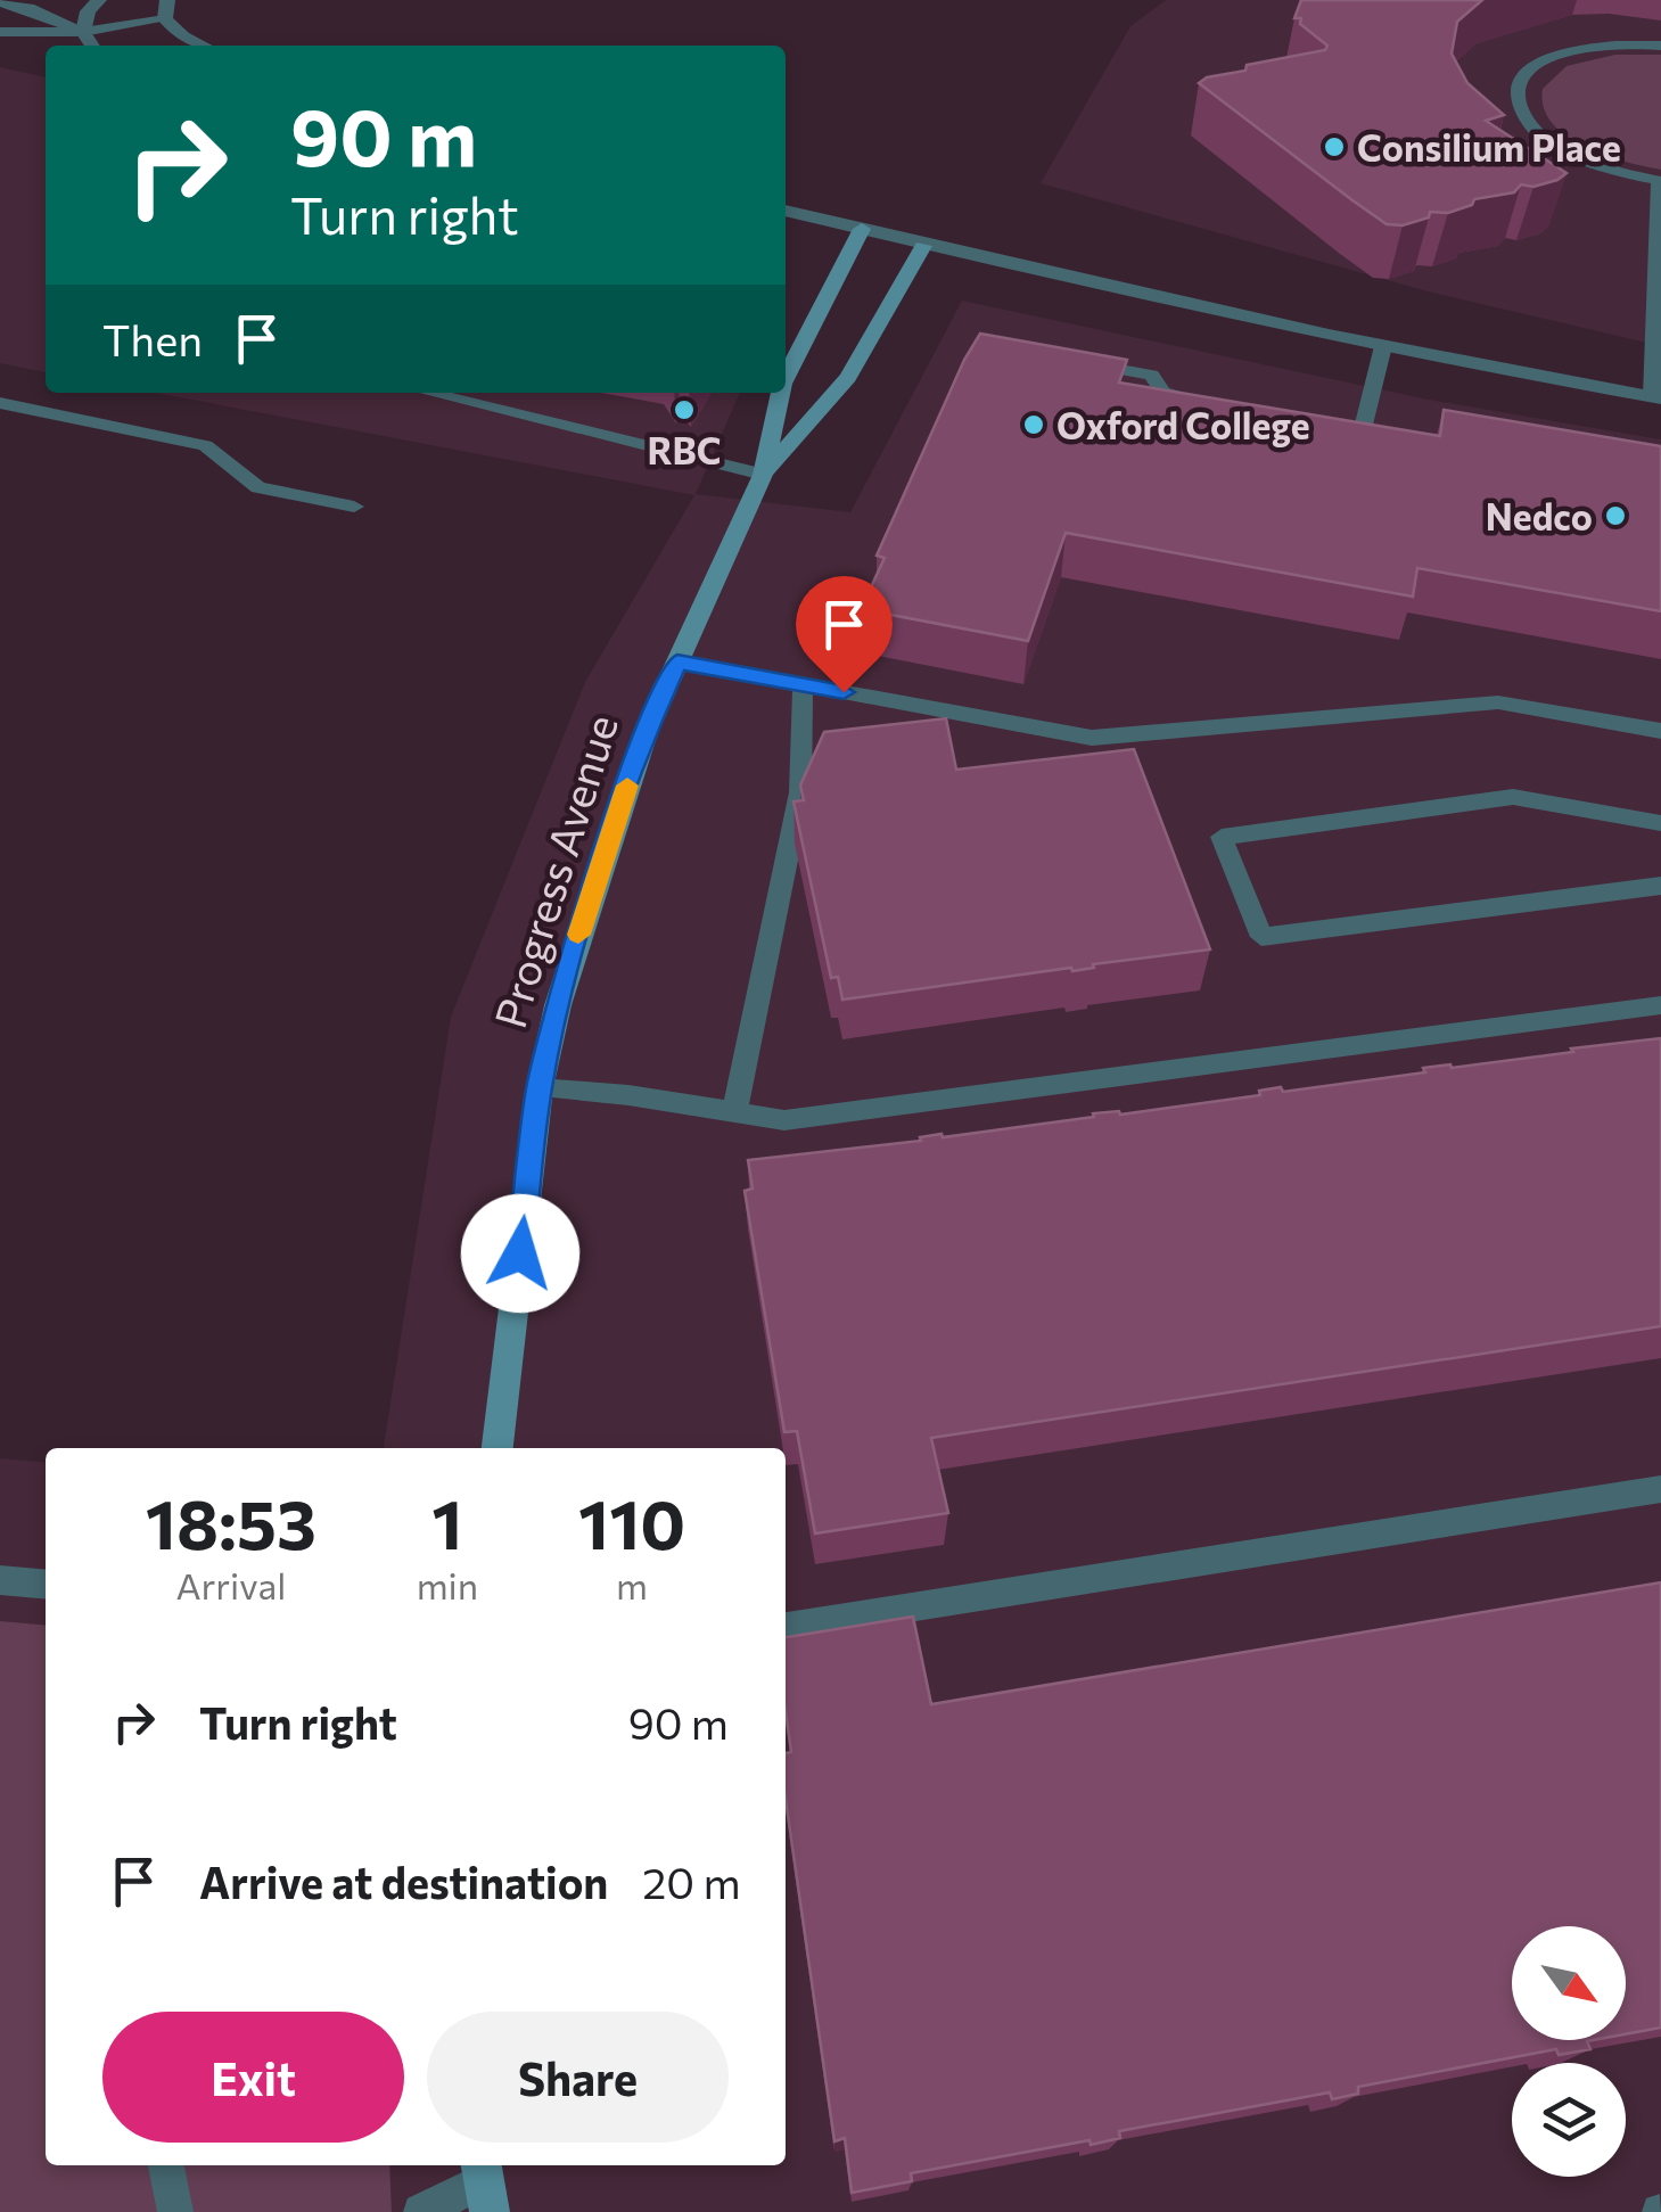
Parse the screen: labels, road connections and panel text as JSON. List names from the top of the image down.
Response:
{
  "streets": {
    "main road": ["Progress Avenue"]
  },
  "places": [
    "Consilium Place",
    "RBC",
    "Oxford College",
    "Nedco"
  ],
  "north": "bottom right",
  "page": {
    "turn": ["90 m", "Turn right"],
    "then": "Then",
    "eta": [
      "18:53",
      "Arrival",
      "1",
      "min",
      "110",
      "m"
    ],
    "list": [
      {
        "name": "Turn right",
        "value": "90 m"
      },
      {
        "name": "Arrive at destination",
        "value": "20 m"
      }
    ],
    "buttons": ["Exit", "Share"]
  }
}
